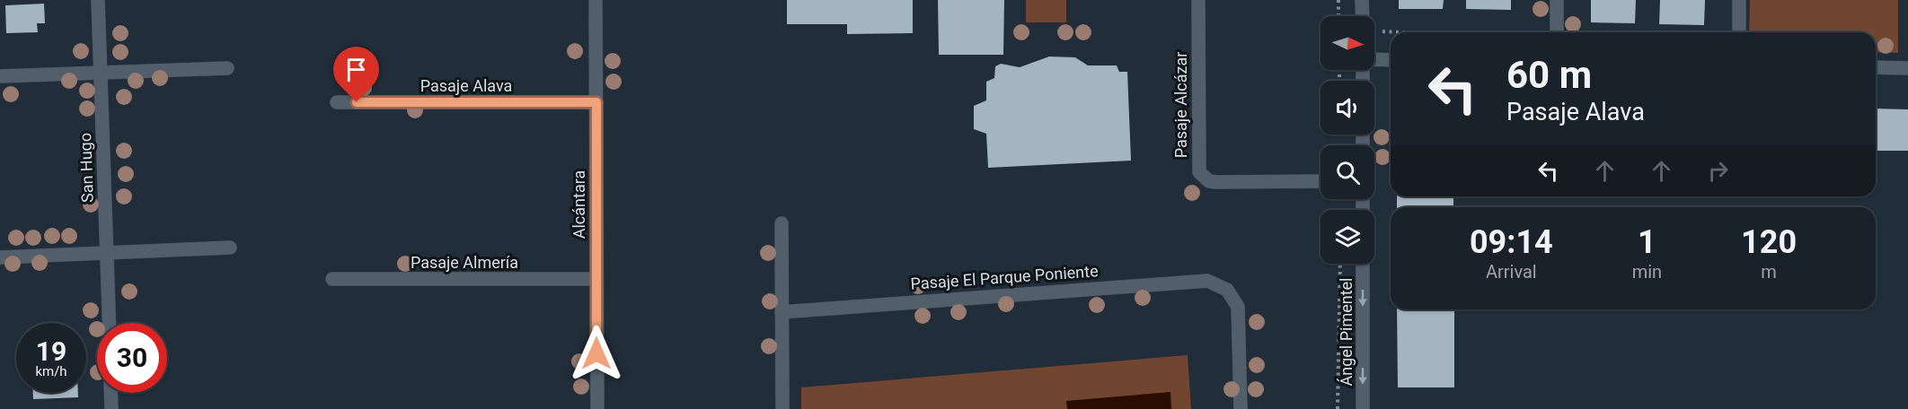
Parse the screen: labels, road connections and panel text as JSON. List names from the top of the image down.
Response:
{
  "streets": {
    "street": [
      "Pasaje Alava",
      "Pasaje Alcázar",
      "San Hugo",
      "Alcántara",
      "Pasaje Almería",
      "Pasaje El Parque Poniente",
      "Ángel Pimentel"
    ]
  },
  "crossings": [
    ["Pasaje Alava", "Alcántara"],
    ["Alcántara", "Pasaje Almería"]
  ],
  "one_way": ["Ángel Pimentel"],
  "north": "right",
  "page": {
    "turn": ["60 m", "Pasaje Alava"],
    "eta": [
      "09:14",
      "Arrival",
      "1",
      "min",
      "120",
      "m"
    ],
    "speed": "19 km/h",
    "limit": "30"
  }
}
